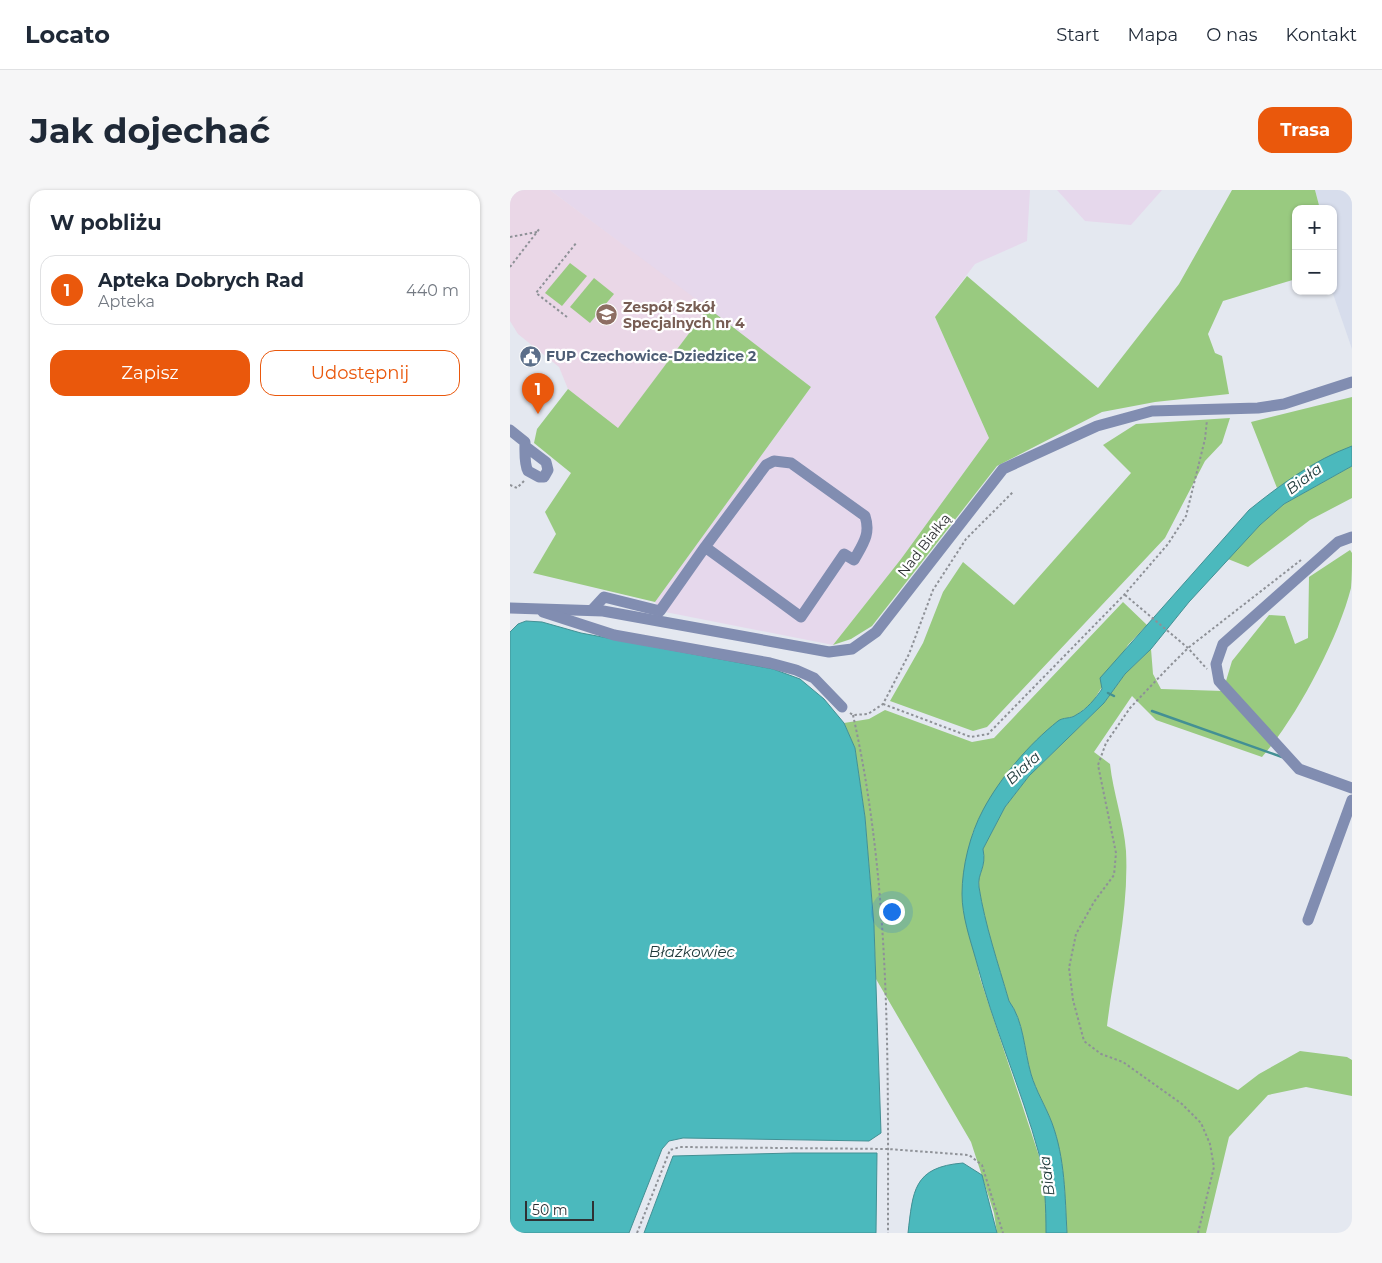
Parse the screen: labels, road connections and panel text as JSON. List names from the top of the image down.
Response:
{
  "streets": {
    "street": ["Nad Białką"]
  },
  "water": ["Biała", "Błażkowiec"],
  "places": {
    "school or university": ["Zespół Szkół Specjalnych nr 4"],
    "public building": ["FUP Czechowice-Dziedzice 2"]
  },
  "scale_bar": "50 m",
  "page": {
    "header": "Locato",
    "nav": [
      "Start",
      "Mapa",
      "O nas",
      "Kontakt"
    ],
    "buttons": [
      "Trasa",
      ["Zapisz", "Udostępnij"]
    ],
    "title": "Jak dojechać",
    "heading": "W pobliżu",
    "map_buttons": ["+", "−"],
    "list": [
      {
        "mark": "1",
        "name": "Apteka Dobrych Rad",
        "note": "Apteka",
        "value": "440 m"
      }
    ],
    "pins": "1",
    "scale": "50 m"
  }
}
